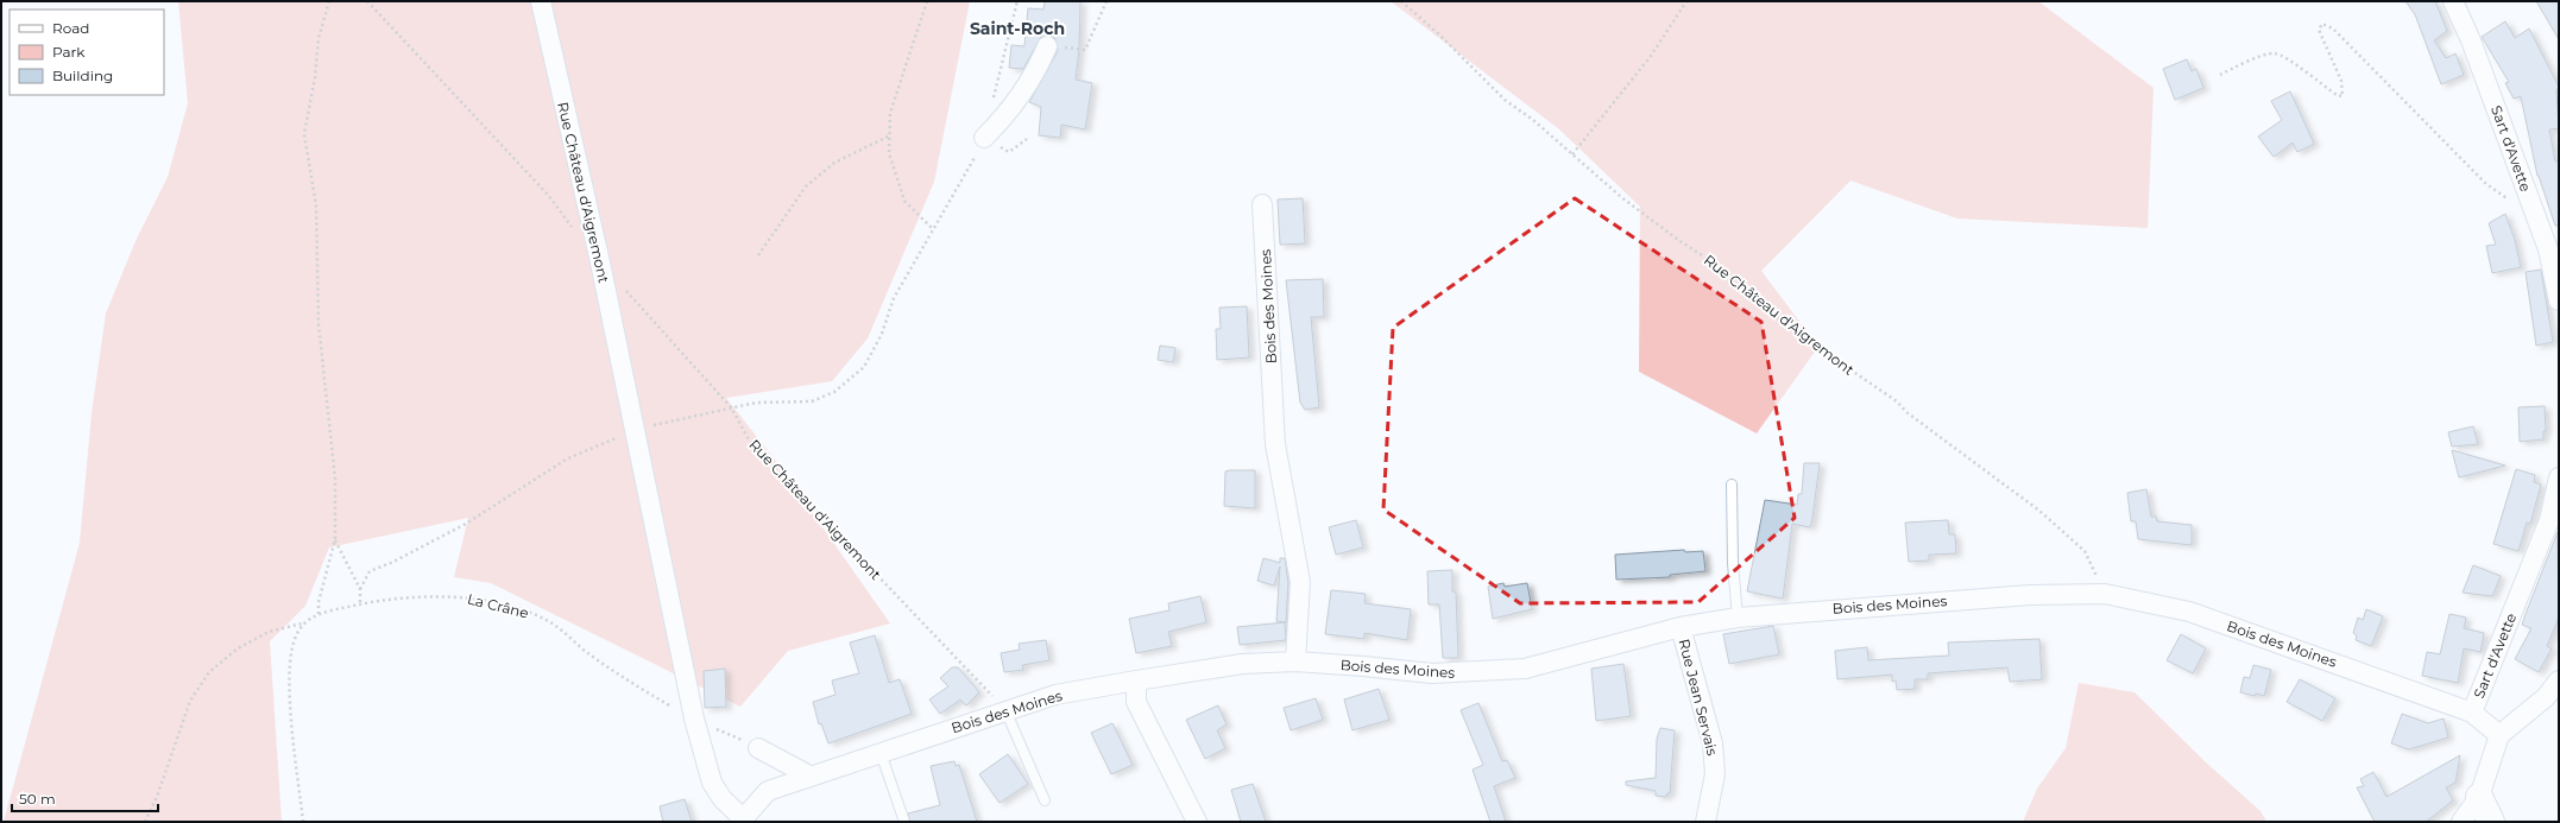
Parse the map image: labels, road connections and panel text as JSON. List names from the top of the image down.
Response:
{
  "streets": {
    "street": [
      "Sart d'Avette",
      "Rue Château d'Aigremont",
      "Bois des Moines",
      "Rue Jean Servais"
    ],
    "path": ["La Crâne"]
  },
  "crossings": [
    ["Sart d'Avette", "Bois des Moines"],
    ["Rue Château d'Aigremont", "Bois des Moines"],
    ["Rue Château d'Aigremont", "La Crâne"],
    ["Bois des Moines", "Rue Jean Servais"]
  ],
  "districts": ["Saint-Roch"],
  "legend": ["Road", "Park", "Building"],
  "scale_bar": "50 m"
}
